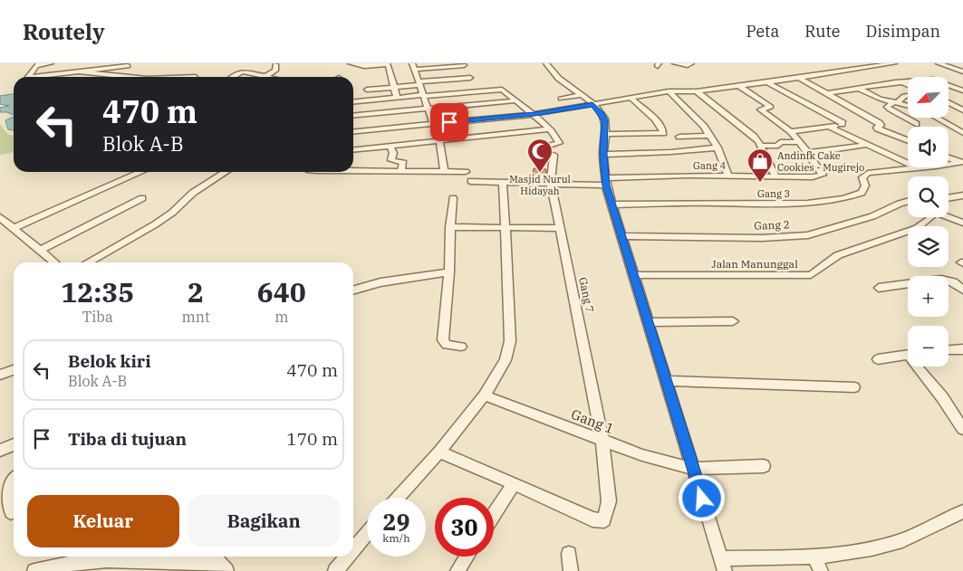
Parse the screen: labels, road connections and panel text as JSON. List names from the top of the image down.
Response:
{
  "streets": {
    "street": [
      "Gang 4",
      "Gang 3",
      "Gang 2",
      "Jalan Manunggal",
      "Gang 7",
      "Gang 1"
    ]
  },
  "crossings": [
    ["Gang 4", "Gang 7"],
    ["Gang 7", "Gang 1"]
  ],
  "places": {
    "mosque": ["Masjid Nurul Hidayah"],
    "shop": ["Andinfk Cake Cookies - Mugirejo"]
  },
  "north": "bottom left",
  "page": {
    "header": "Routely",
    "nav": ["Peta", "Rute", "Disimpan"],
    "map_buttons": ["+", "−"],
    "turn": ["470 m", "Blok A-B"],
    "eta": [
      "12:35",
      "Tiba",
      "2",
      "mnt",
      "640",
      "m"
    ],
    "list": [
      {
        "name": "Belok kiri",
        "note": "Blok A-B",
        "value": "470 m"
      },
      {
        "name": "Tiba di tujuan",
        "value": "170 m"
      }
    ],
    "buttons": ["Keluar", "Bagikan"],
    "speed": "29 km/h",
    "limit": "30"
  }
}
